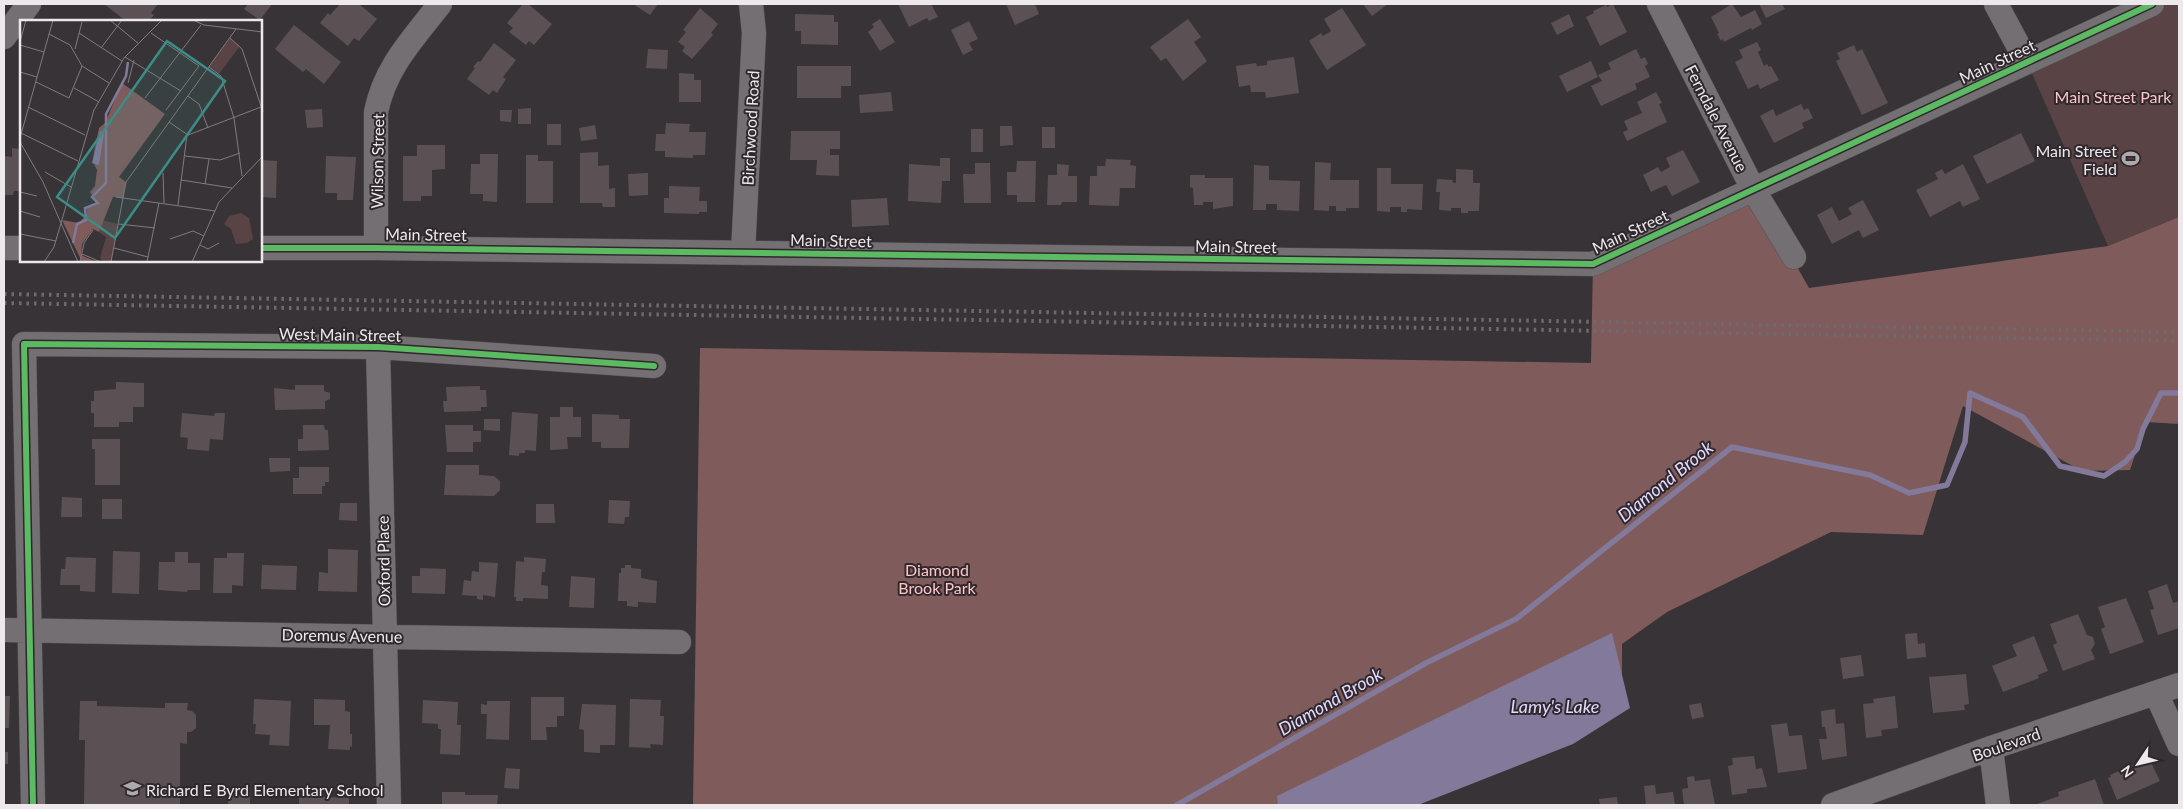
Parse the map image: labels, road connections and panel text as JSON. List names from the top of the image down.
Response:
{
  "streets": {
    "street": [
      "Main Street",
      "Ferndale Avenue",
      "Birchwood Road",
      "Wilson Street",
      "West Main Street",
      "Oxford Place",
      "Doremus Avenue",
      "Boulevard"
    ]
  },
  "crossings": [
    ["Main Street", "Ferndale Avenue"],
    ["Main Street", "Birchwood Road"],
    ["Main Street", "Wilson Street"],
    ["West Main Street", "Oxford Place"],
    ["West Main Street", "Doremus Avenue"],
    ["Oxford Place", "Doremus Avenue"]
  ],
  "water": ["Diamond Brook", "Lamy's Lake"],
  "parks": ["Main Street Park", "Diamond Brook Park"],
  "places": {
    "sports": ["Main Street Field"],
    "school or university": ["Richard E Byrd Elementary School"]
  },
  "north": "bottom left"
}
